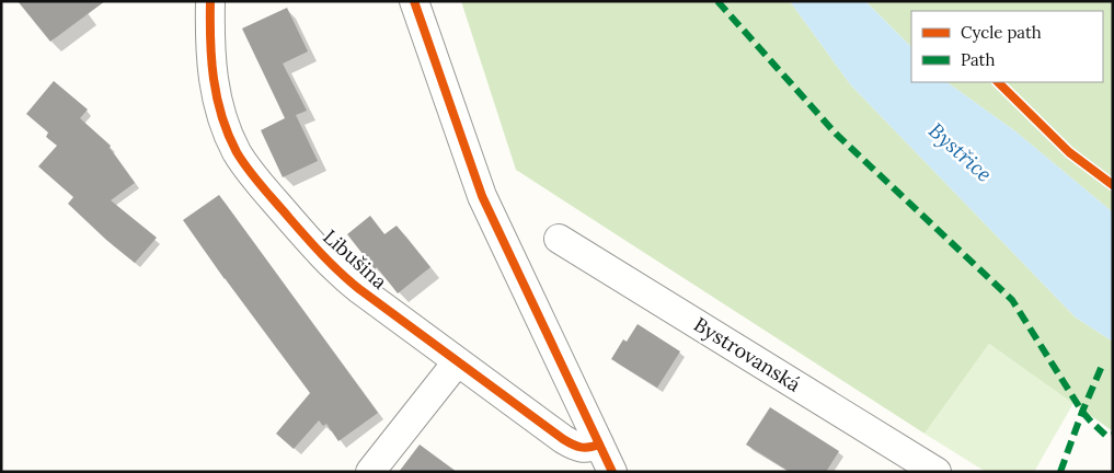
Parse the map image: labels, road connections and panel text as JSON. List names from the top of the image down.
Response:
{
  "streets": {
    "street": ["Libušina", "Bystrovanská"]
  },
  "water": ["Bystřice"],
  "legend": ["Cycle path", "Path"]
}
